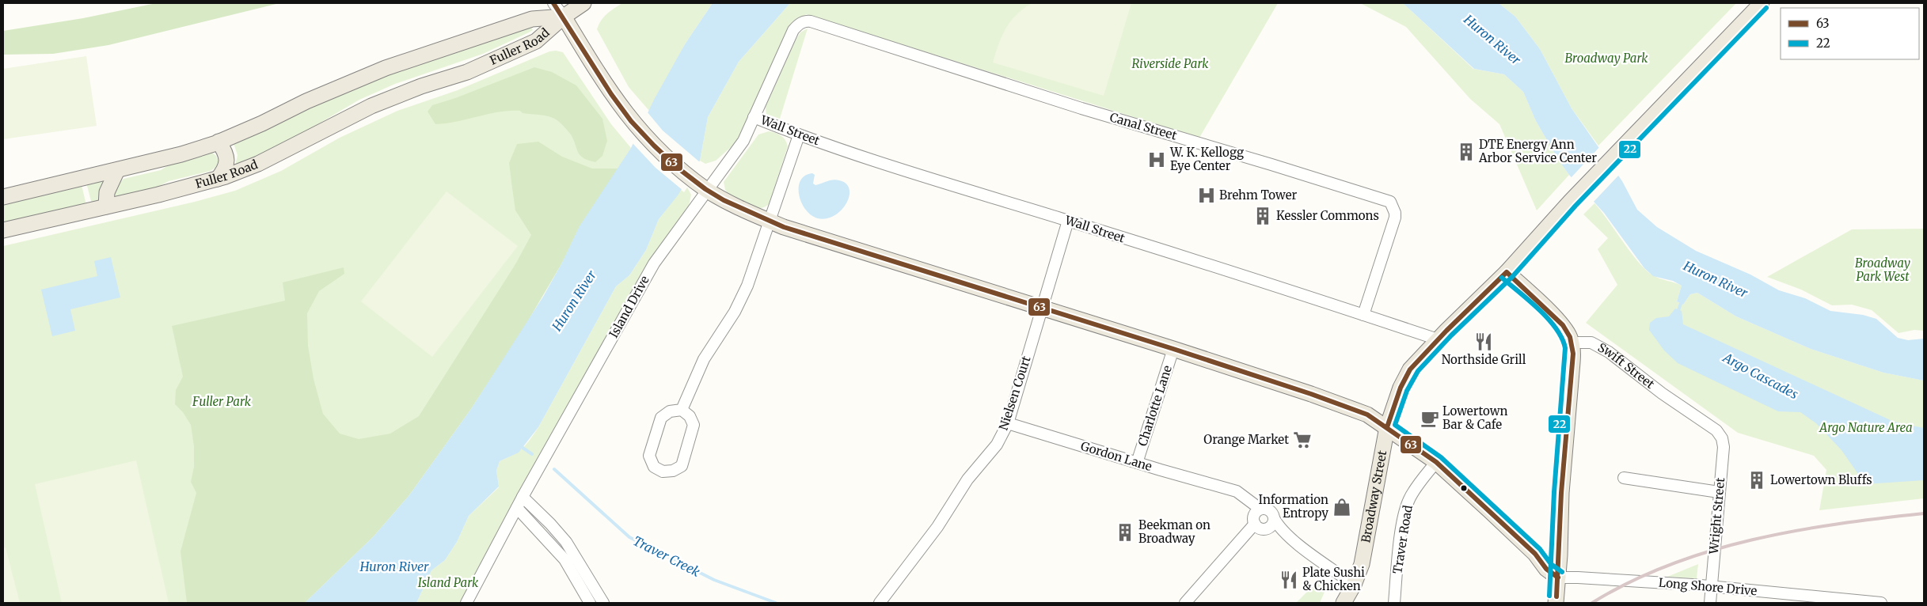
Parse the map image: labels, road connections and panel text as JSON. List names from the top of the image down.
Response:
{
  "streets": {
    "main road": ["Fuller Road", "Broadway Street"],
    "street": [
      "Canal Street",
      "Wall Street",
      "Island Drive",
      "Swift Street",
      "Nielsen Court",
      "Charlotte Lane",
      "Gordon Lane",
      "Wright Street",
      "Traver Road",
      "Long Shore Drive"
    ]
  },
  "crossings": [
    ["Canal Street", "Wall Street"],
    ["Canal Street", "Island Drive"],
    ["Wall Street", "Island Drive"],
    ["Wall Street", "Nielsen Court"],
    ["Wall Street", "Broadway Street"],
    ["Swift Street", "Wright Street"],
    ["Nielsen Court", "Gordon Lane"],
    ["Charlotte Lane", "Gordon Lane"],
    ["Wright Street", "Long Shore Drive"]
  ],
  "water": ["Huron River", "Argo Cascades", "Traver Creek"],
  "parks": [
    "Broadway Park",
    "Riverside Park",
    "Broadway Park West",
    "Fuller Park",
    "Argo Nature Area",
    "Island Park"
  ],
  "places": {
    "building": [
      "DTE Energy Ann Arbor Service Center",
      "Kessler Commons",
      "Lowertown Bluffs",
      "Beekman on Broadway"
    ],
    "hospital": ["W. K. Kellogg Eye Center", "Brehm Tower"],
    "restaurant": ["Northside Grill", "Plate Sushi & Chicken"],
    "cafe": ["Lowertown Bar & Cafe"],
    "supermarket": ["Orange Market"],
    "shop": ["Information Entropy"]
  },
  "lines": ["transit line 63", "transit line 22"],
  "legend": ["63", "22"]
}
